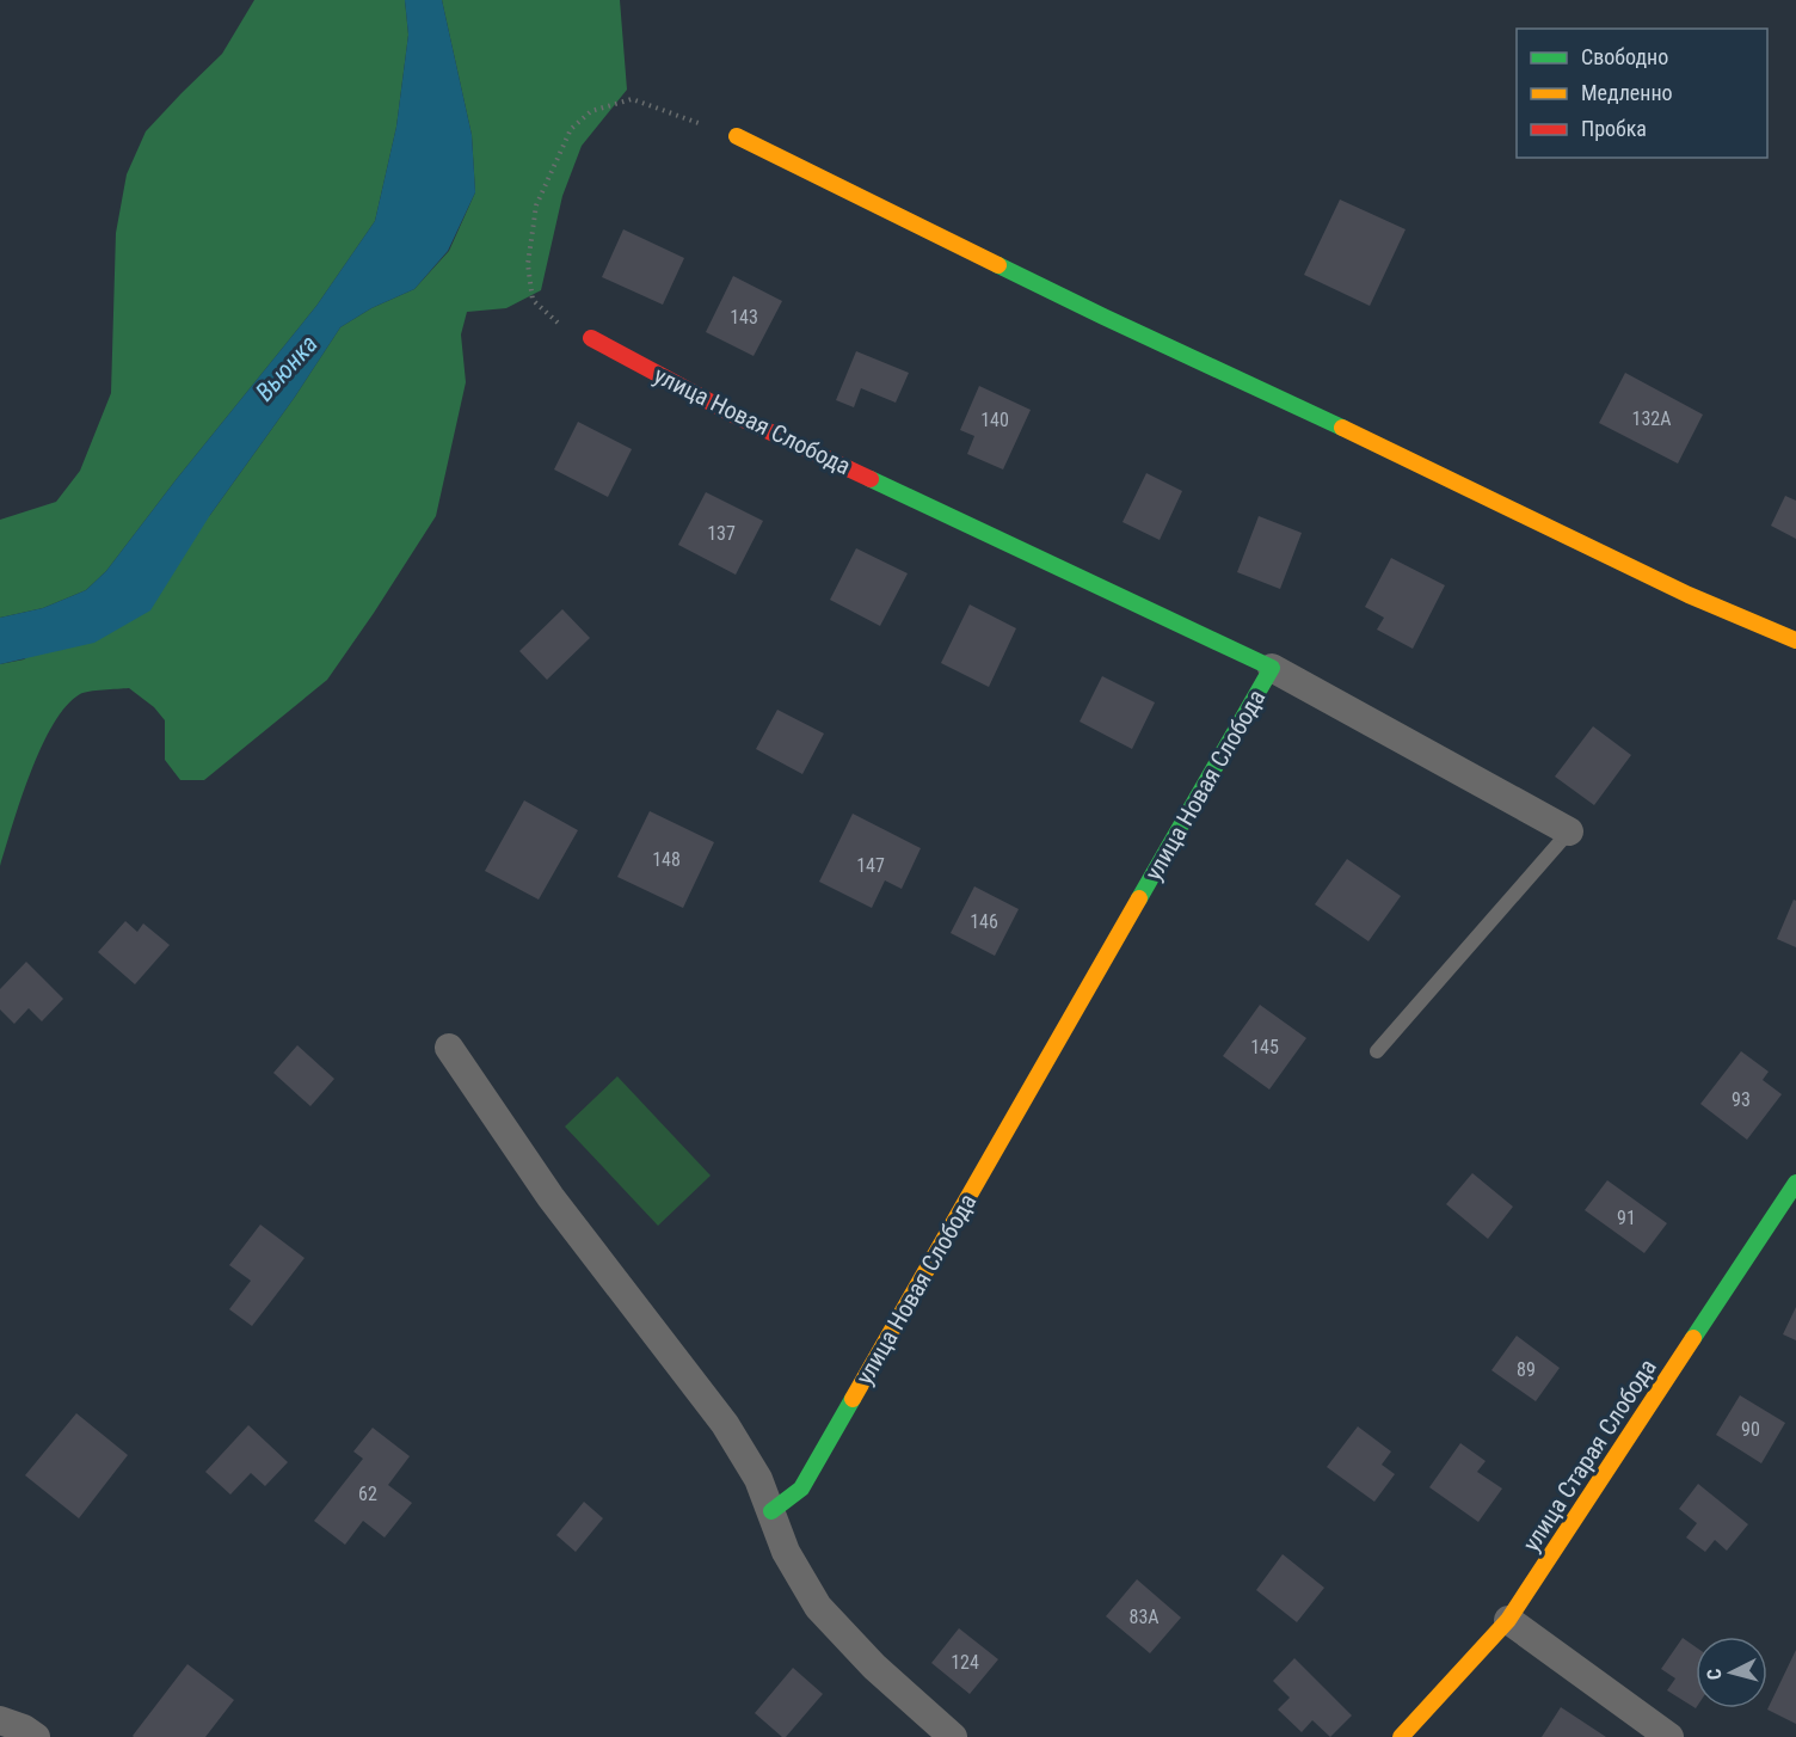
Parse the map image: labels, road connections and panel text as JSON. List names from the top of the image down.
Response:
{
  "streets": {
    "street": ["улица Новая Слобода", "улица Старая Слобода"]
  },
  "water": ["Вьюнка"],
  "house_numbers": [
    "143",
    "132А",
    "140",
    "137",
    "148",
    "147",
    "146",
    "145",
    "93",
    "91",
    "89",
    "90",
    "62",
    "83А",
    "124"
  ],
  "legend": ["Свободно", "Медленно", "Пробка"],
  "north": "left"
}
